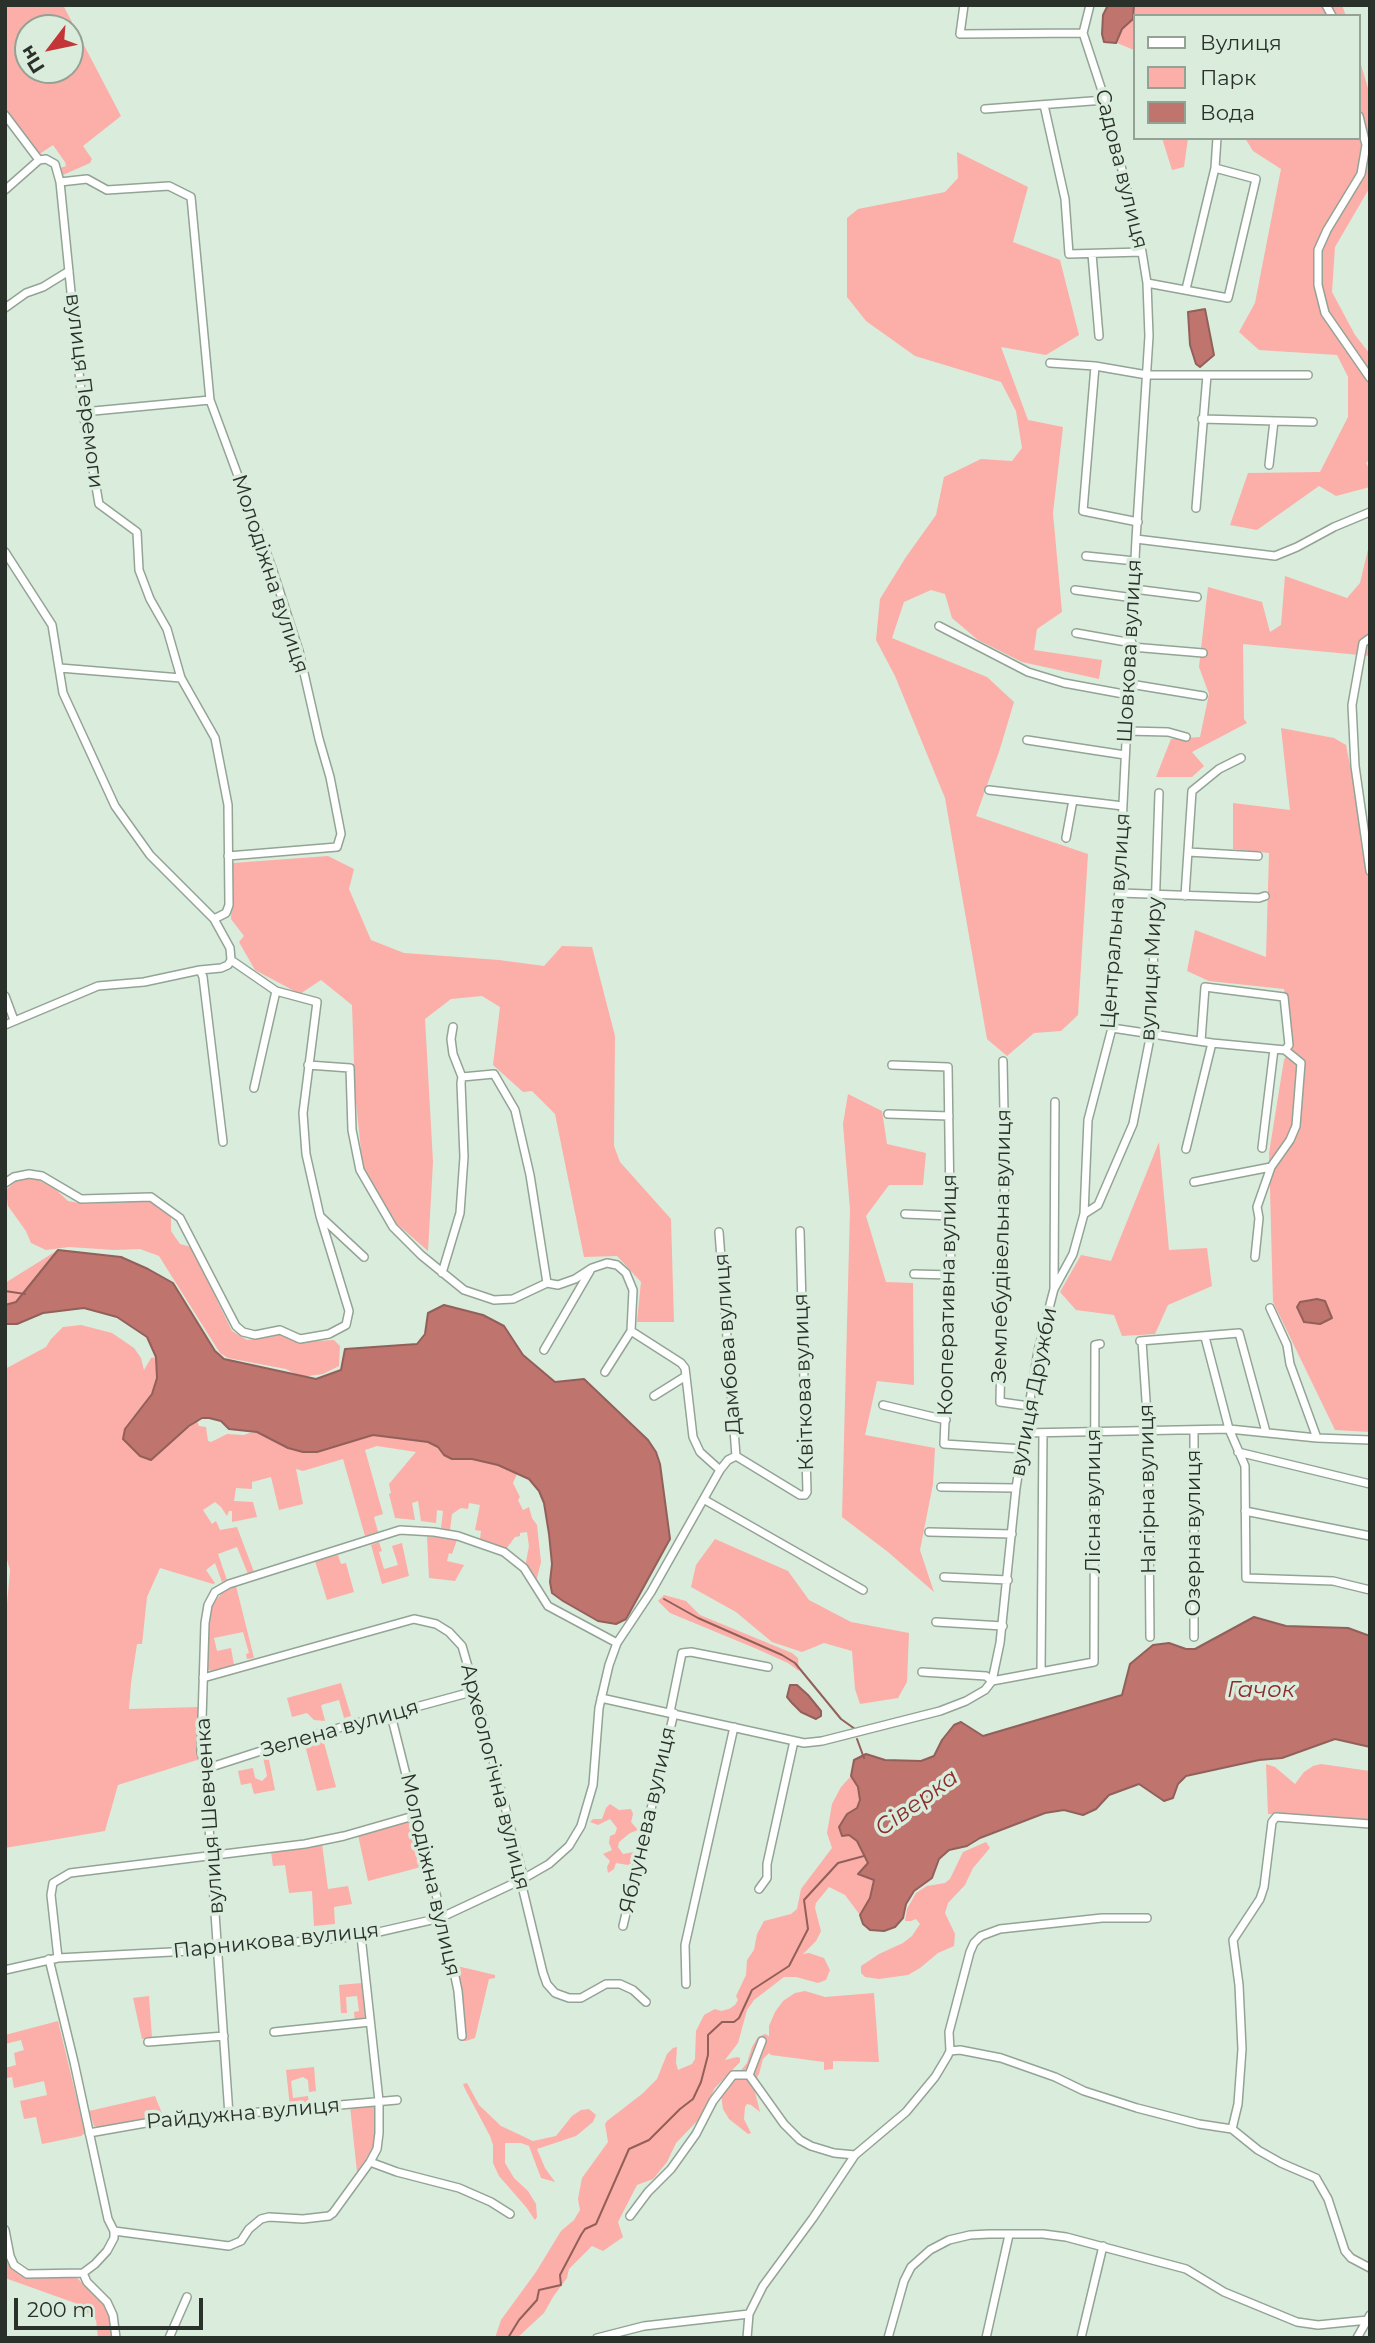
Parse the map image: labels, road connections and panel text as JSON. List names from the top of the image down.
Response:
{
  "streets": {
    "street": [
      "Садова вулиця",
      "вулиця Перемоги",
      "Молодіжна вулиця",
      "Шовкова вулиця",
      "Центральна вулиця",
      "вулиця Миру",
      "Землебудівельна вулиця",
      "Кооперативна вулиця",
      "Дамбова вулиця",
      "Квіткова вулиця",
      "вулиця Дружби",
      "Нагірна вулиця",
      "Лісна вулиця",
      "Озерна вулиця",
      "Зелена вулиця",
      "Археологічна вулиця",
      "вулиця Шевченка",
      "Яблунева вулиця",
      "Парникова вулиця",
      "Райдужна вулиця"
    ]
  },
  "crossings": [
    ["Садова вулиця", "Шовкова вулиця"],
    ["вулиця Перемоги", "Молодіжна вулиця"],
    ["Молодіжна вулиця", "Зелена вулиця"],
    ["Молодіжна вулиця", "Парникова вулиця"],
    ["Шовкова вулиця", "Центральна вулиця"],
    ["Центральна вулиця", "вулиця Миру"],
    ["Землебудівельна вулиця", "вулиця Дружби"],
    ["Кооперативна вулиця", "вулиця Дружби"],
    ["Дамбова вулиця", "Квіткова вулиця"],
    ["Зелена вулиця", "Археологічна вулиця"],
    ["Зелена вулиця", "вулиця Шевченка"],
    ["Археологічна вулиця", "вулиця Шевченка"],
    ["Археологічна вулиця", "Парникова вулиця"],
    ["вулиця Шевченка", "Парникова вулиця"],
    ["вулиця Шевченка", "Райдужна вулиця"]
  ],
  "water": ["Гачок", "Сіверка"],
  "legend": ["Вулиця", "Парк", "Вода"],
  "scale_bar": "200 m",
  "north": "bottom left"
}
